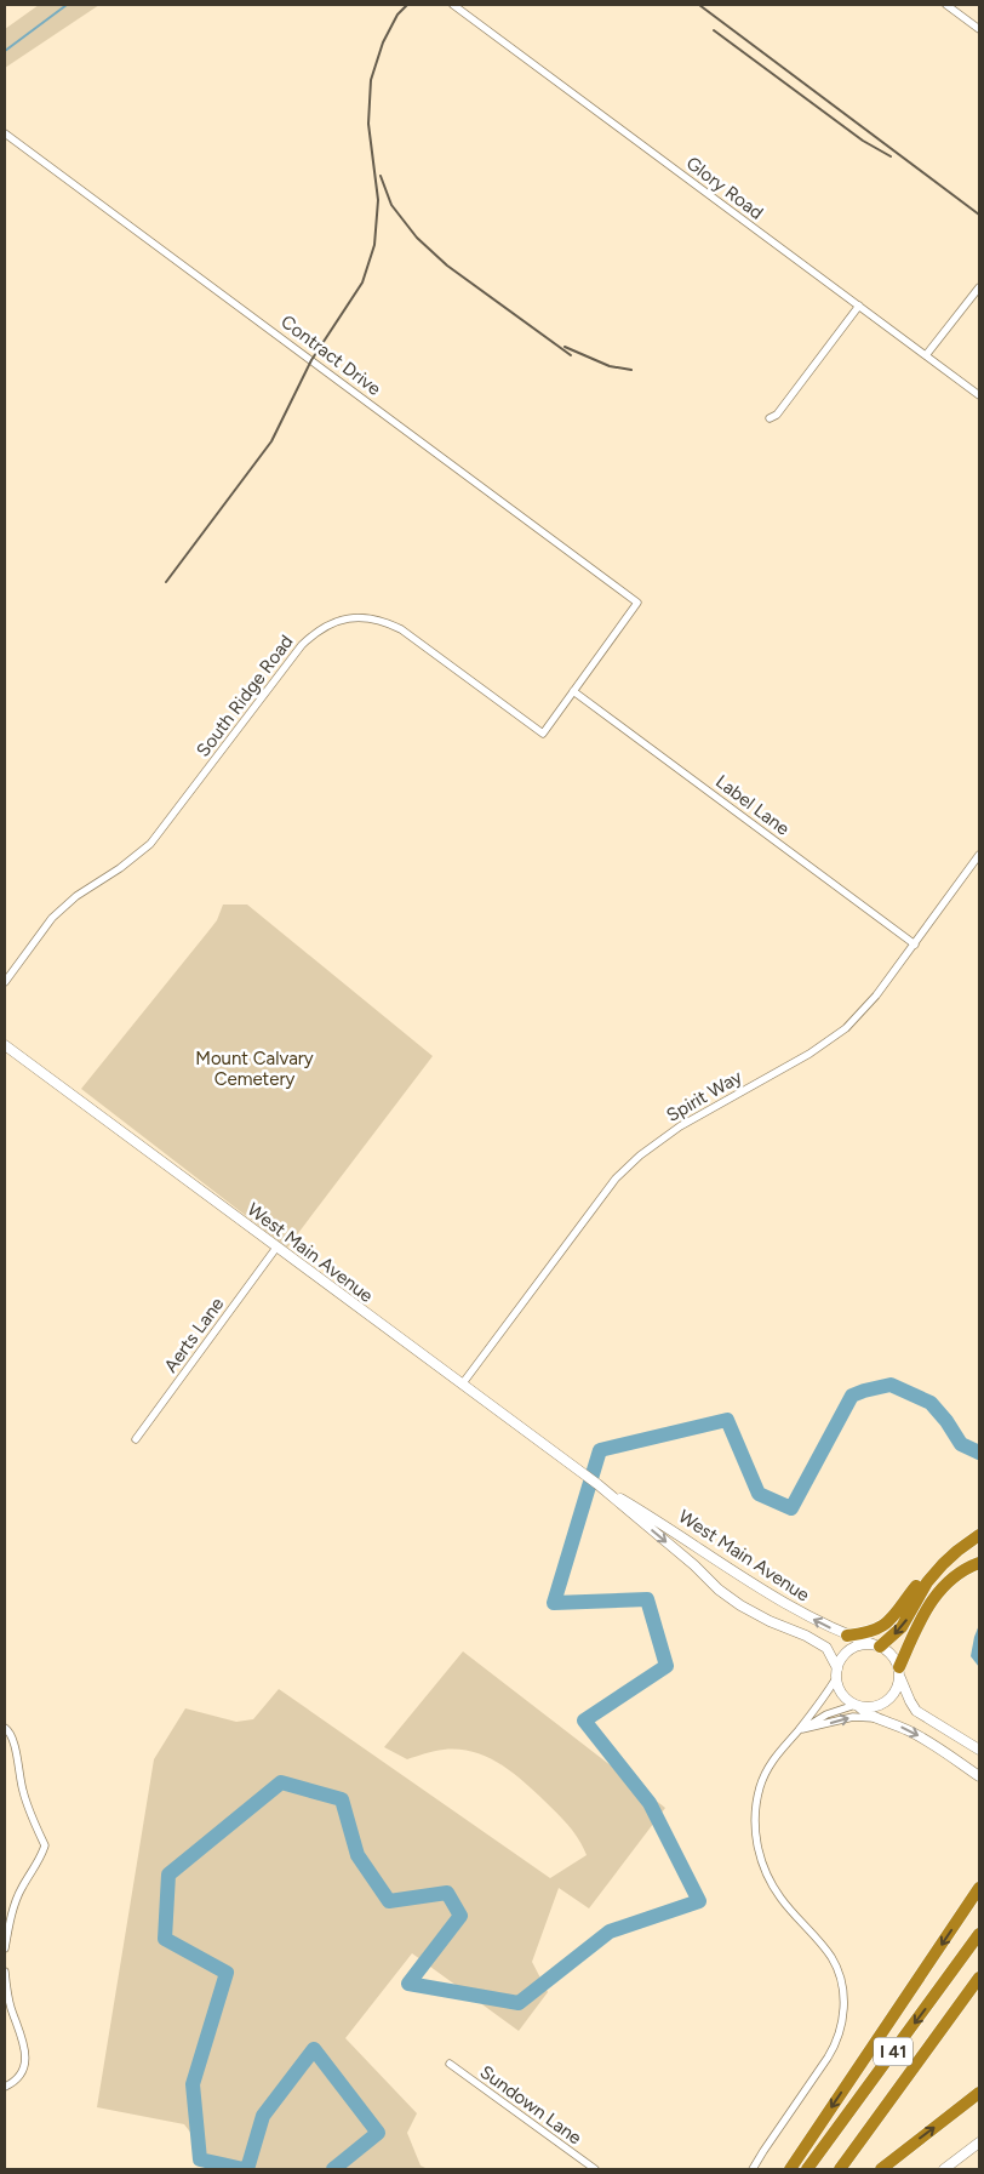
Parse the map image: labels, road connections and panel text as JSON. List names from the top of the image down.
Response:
{
  "streets": {
    "highway": ["I 41"],
    "main road": ["West Main Avenue"],
    "street": [
      "Glory Road",
      "Contract Drive",
      "South Ridge Road",
      "Label Lane",
      "Spirit Way",
      "Aerts Lane",
      "Sundown Lane"
    ]
  },
  "crossings": [
    ["Contract Drive", "South Ridge Road"],
    ["South Ridge Road", "Label Lane"],
    ["Label Lane", "Spirit Way"],
    ["Spirit Way", "West Main Avenue"],
    ["West Main Avenue", "Aerts Lane"]
  ],
  "parks": ["Mount Calvary Cemetery"]
}
